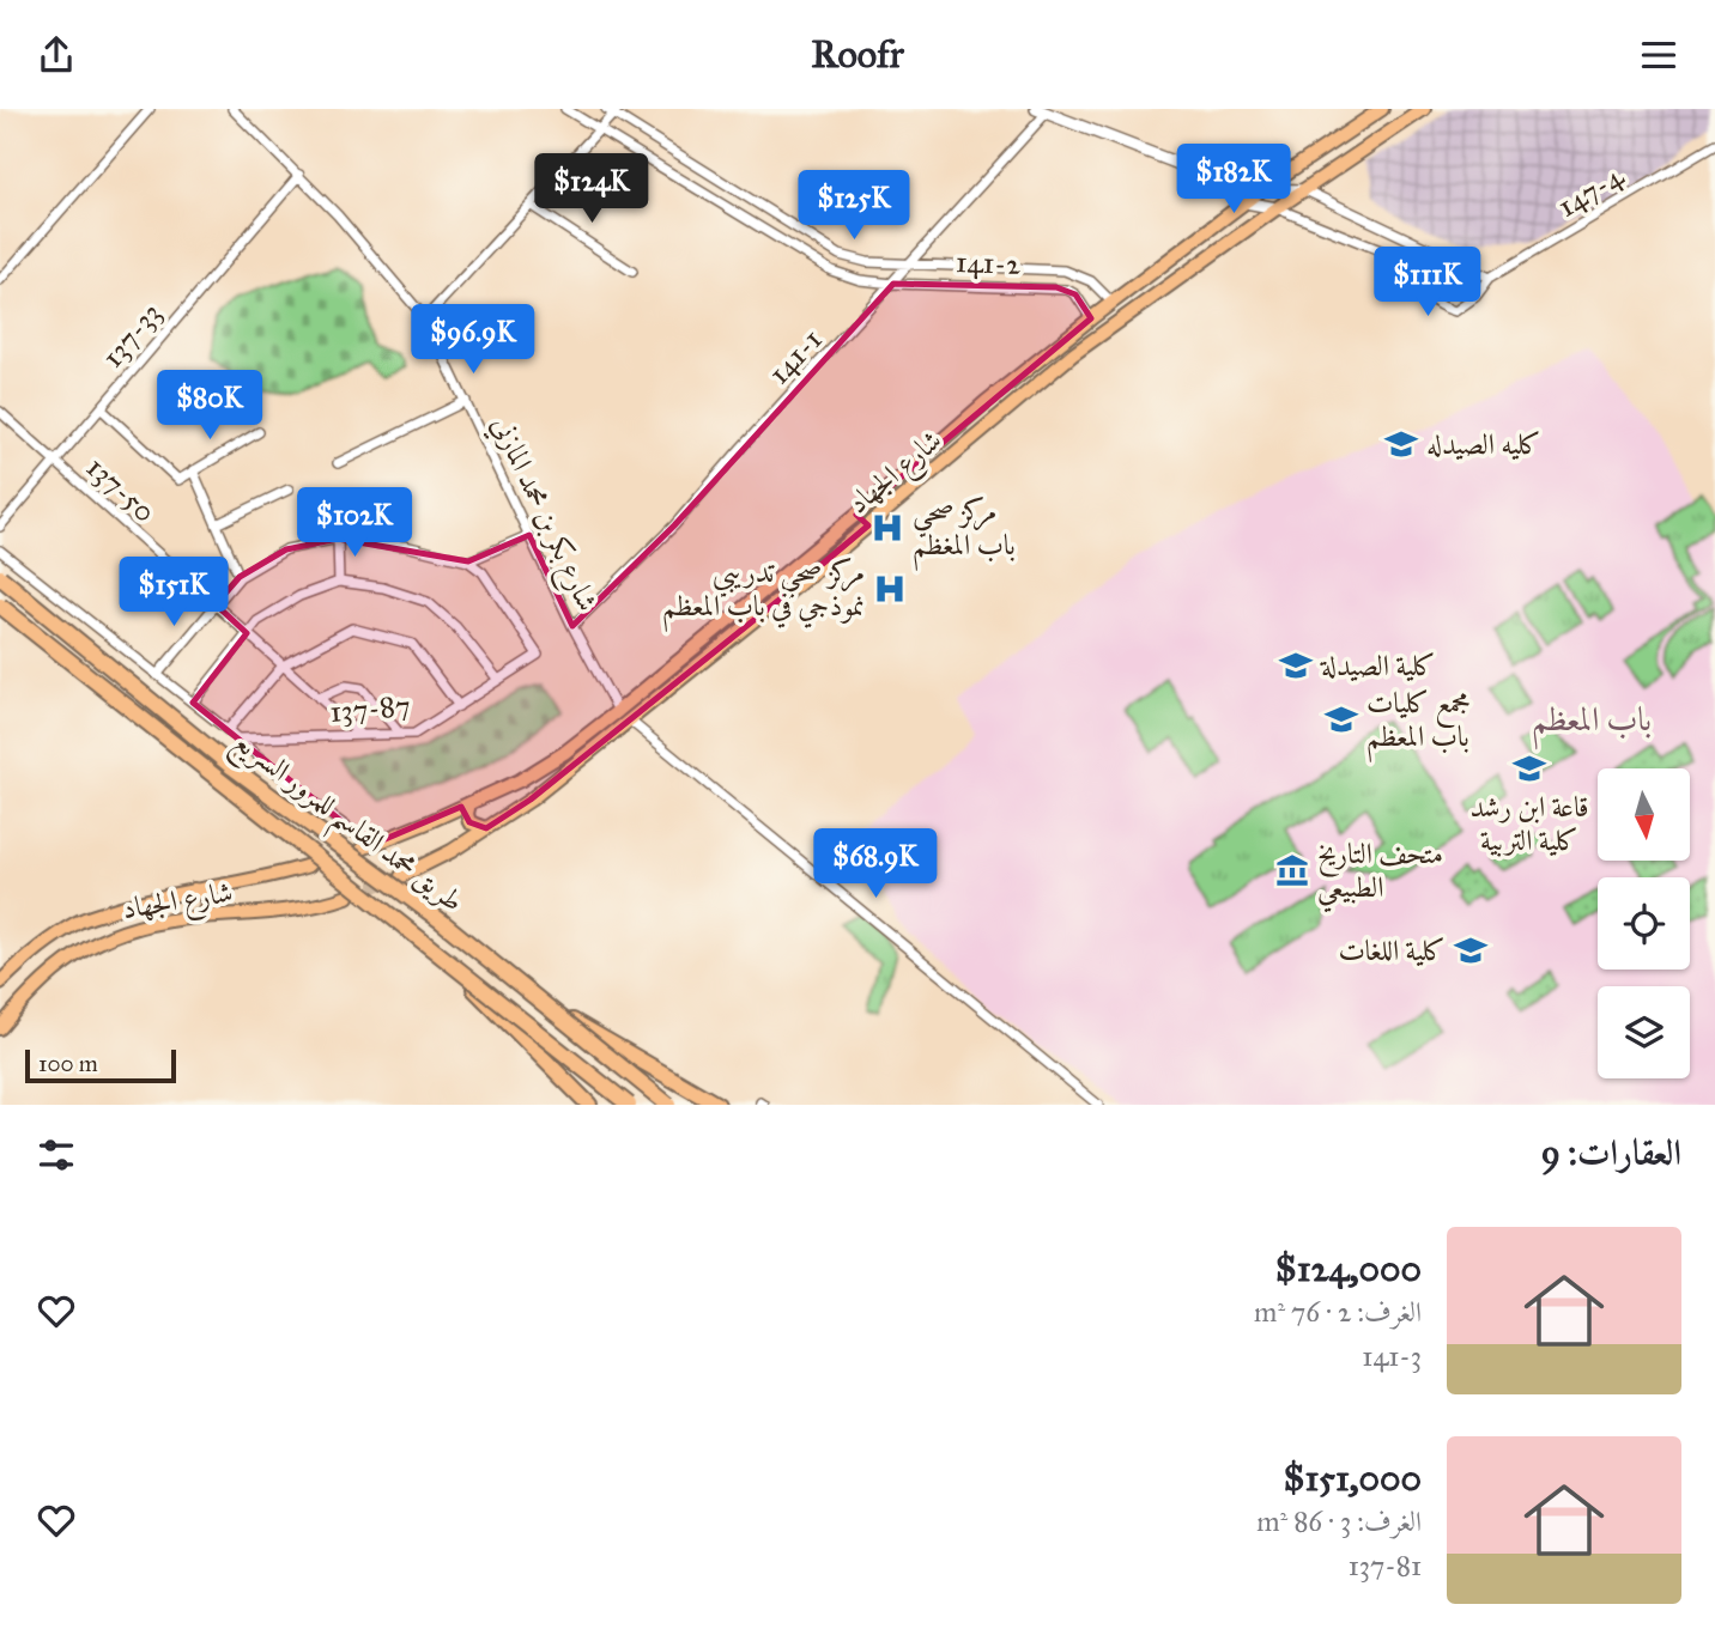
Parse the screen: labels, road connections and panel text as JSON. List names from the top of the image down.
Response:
{
  "streets": {
    "highway": ["طريق محمد القاسم للمرور السريع"],
    "main road": ["شارع الجهاد"],
    "street": [
      "147-4",
      "141-2",
      "137-33",
      "141-1",
      "137-50",
      "شارع بكر بن محمد المازني",
      "137-87"
    ]
  },
  "crossings": [
    ["147-4", "شارع الجهاد"],
    ["141-2", "141-1"],
    ["141-2", "شارع الجهاد"],
    ["137-33", "137-50"],
    ["137-33", "شارع بكر بن محمد المازني"],
    ["141-1", "شارع بكر بن محمد المازني"],
    ["شارع الجهاد", "شارع بكر بن محمد المازني"],
    ["137-50", "137-87"]
  ],
  "districts": ["باب المعظم"],
  "places": {
    "school or university": [
      "كليه الصيدله",
      "كلية الصيدلة",
      "مجمع كليات باب المعظم",
      "قاعة ابن رشد كلية التربية",
      "كلية اللغات"
    ],
    "hospital": ["مركز صحي باب المغظم", "مركز صحي تدريبي نموذجي في باب المعظم"],
    "museum": ["متحف التاريخ الطبيعي"]
  },
  "scale_bar": "100 m",
  "north": "bottom",
  "page": {
    "header": "Roofr",
    "price": [
      "$182K",
      "$124K",
      "$125K",
      "$111K",
      "$96.9K",
      "$80K",
      "$102K",
      "$151K",
      "$68.9K"
    ],
    "scale": "100 m",
    "heading": "العقارات: 9",
    "list": [
      {
        "name": "$124,000",
        "note": "الغرف: 2 · 76 m² · 141-3"
      },
      {
        "name": "$151,000",
        "note": "الغرف: 3 · 86 m² · 137-81"
      }
    ]
  }
}
